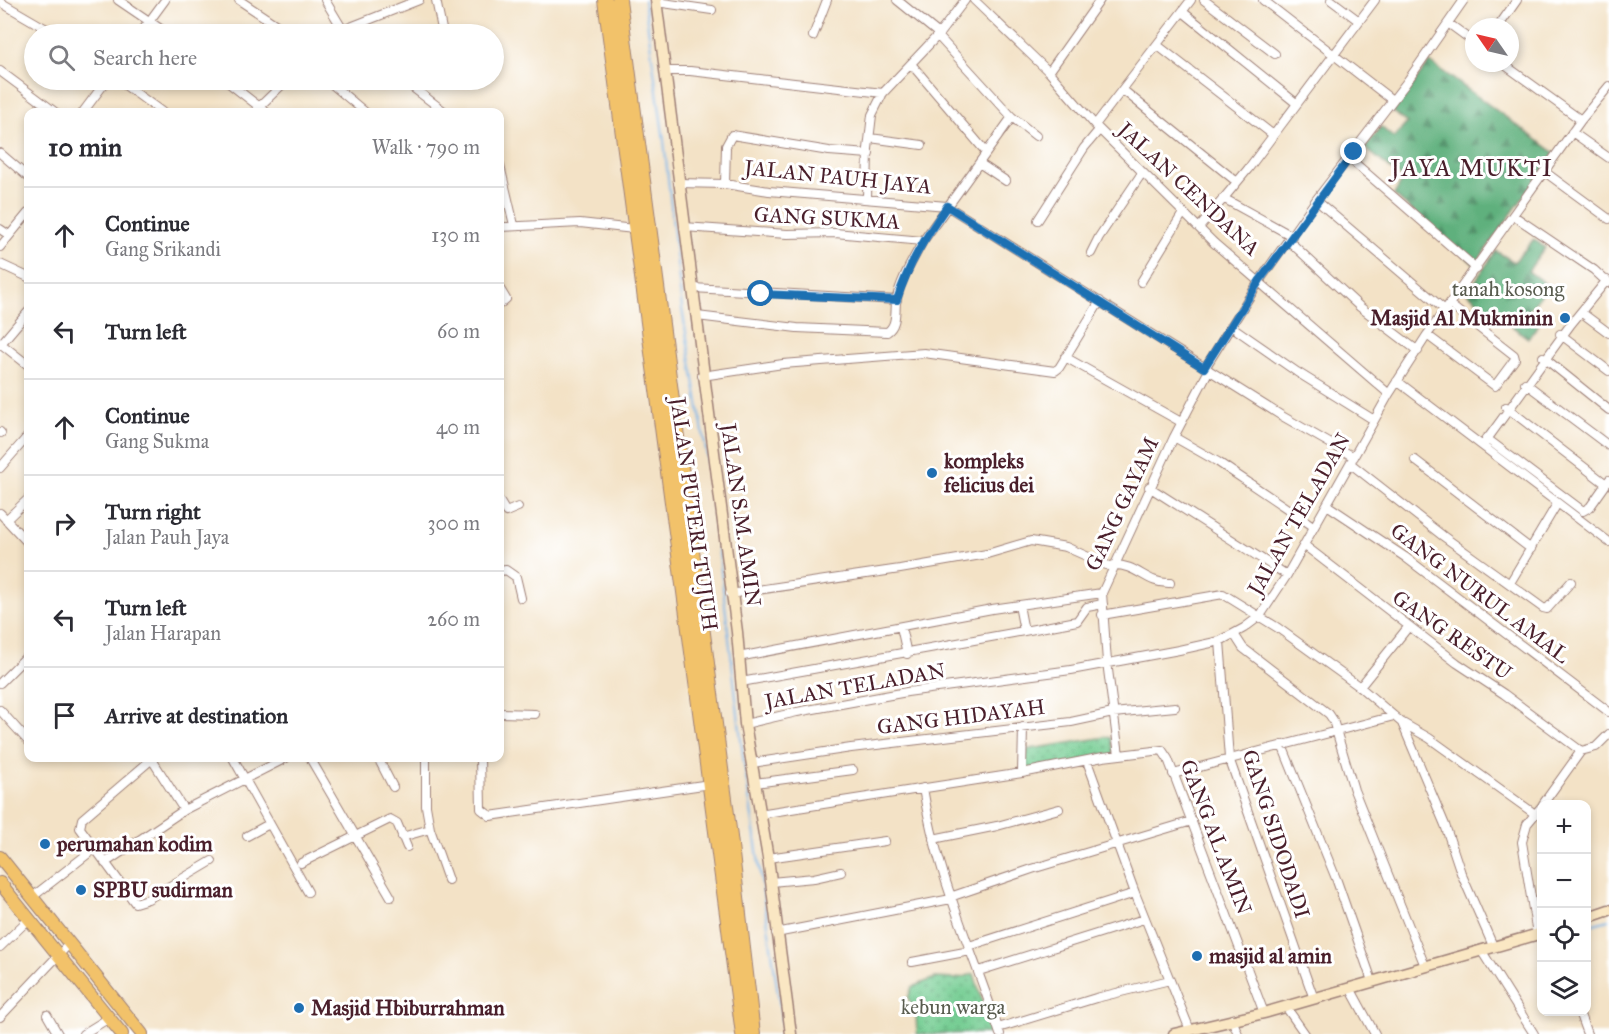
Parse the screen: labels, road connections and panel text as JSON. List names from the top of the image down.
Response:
{
  "streets": {
    "highway": ["JALAN PUTERI TUJUH"],
    "street": [
      "JALAN PAUH JAYA",
      "JALAN CENDANA",
      "GANG SUKMA",
      "GANG GAYAM",
      "JALAN TELADAN",
      "JALAN S.M. AMIN",
      "GANG NURUL AMAL",
      "GANG RESTU",
      "GANG HIDAYAH",
      "GANG SIDODADI",
      "GANG AL AMIN"
    ]
  },
  "crossings": [
    ["JALAN PAUH JAYA", "GANG SUKMA"],
    ["JALAN PAUH JAYA", "GANG GAYAM"],
    ["JALAN PAUH JAYA", "JALAN TELADAN"],
    ["JALAN PAUH JAYA", "JALAN S.M. AMIN"],
    ["JALAN CENDANA", "GANG GAYAM"],
    ["JALAN CENDANA", "JALAN TELADAN"],
    ["GANG SUKMA", "JALAN S.M. AMIN"],
    ["GANG GAYAM", "JALAN TELADAN"],
    ["GANG GAYAM", "GANG HIDAYAH"],
    ["GANG GAYAM", "GANG AL AMIN"],
    ["JALAN TELADAN", "JALAN S.M. AMIN"],
    ["JALAN TELADAN", "GANG NURUL AMAL"],
    ["JALAN TELADAN", "GANG RESTU"],
    ["JALAN TELADAN", "GANG SIDODADI"],
    ["JALAN S.M. AMIN", "GANG HIDAYAH"]
  ],
  "districts": ["JAYA MUKTI"],
  "parks": ["tanah kosong", "kebun warga"],
  "places": [
    "Masjid Al Mukminin",
    "kompleks felicius dei",
    "perumahan kodim",
    "SPBU sudirman",
    "masjid al amin",
    "Masjid Hbiburrahman"
  ],
  "north": "top left",
  "page": {
    "search": "Search here",
    "heading": ["10 min", "Walk · 790 m"],
    "list": [
      ["Continue", "Gang Srikandi", "130 m"],
      ["Turn left", "60 m"],
      ["Continue", "Gang Sukma", "40 m"],
      ["Turn right", "Jalan Pauh Jaya", "300 m"],
      ["Turn left", "Jalan Harapan", "260 m"],
      "Arrive at destination"
    ],
    "map_buttons": ["+", "−"]
  }
}
